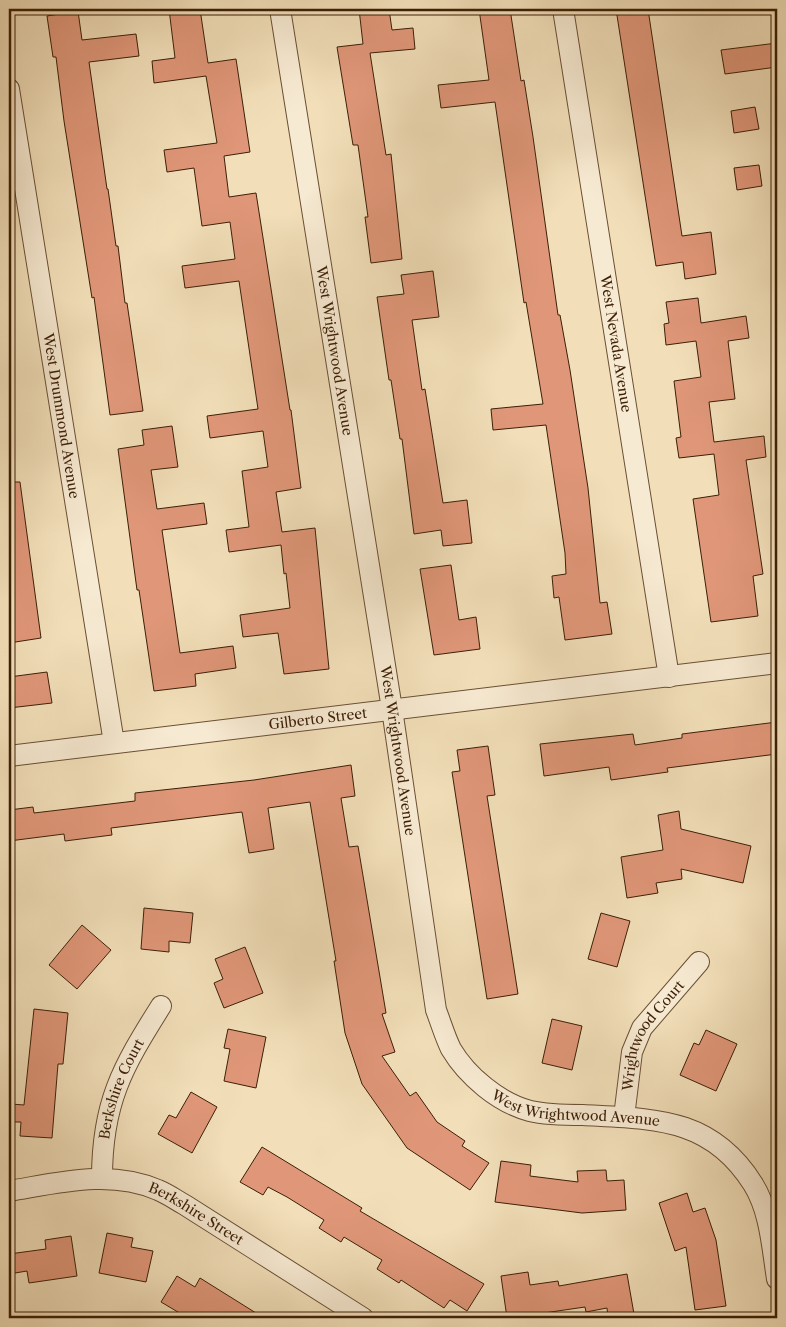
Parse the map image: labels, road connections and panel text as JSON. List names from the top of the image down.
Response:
{
  "streets": {
    "street": [
      "West Nevada Avenue",
      "West Wrightwood Avenue",
      "West Drummond Avenue",
      "Gilberto Street",
      "Wrightwood Court",
      "Berkshire Court",
      "Berkshire Street"
    ]
  },
  "crossings": [
    ["West Nevada Avenue", "Gilberto Street"],
    ["West Wrightwood Avenue", "Gilberto Street"],
    ["West Wrightwood Avenue", "Wrightwood Court"],
    ["West Drummond Avenue", "Gilberto Street"],
    ["Berkshire Court", "Berkshire Street"]
  ]
}
